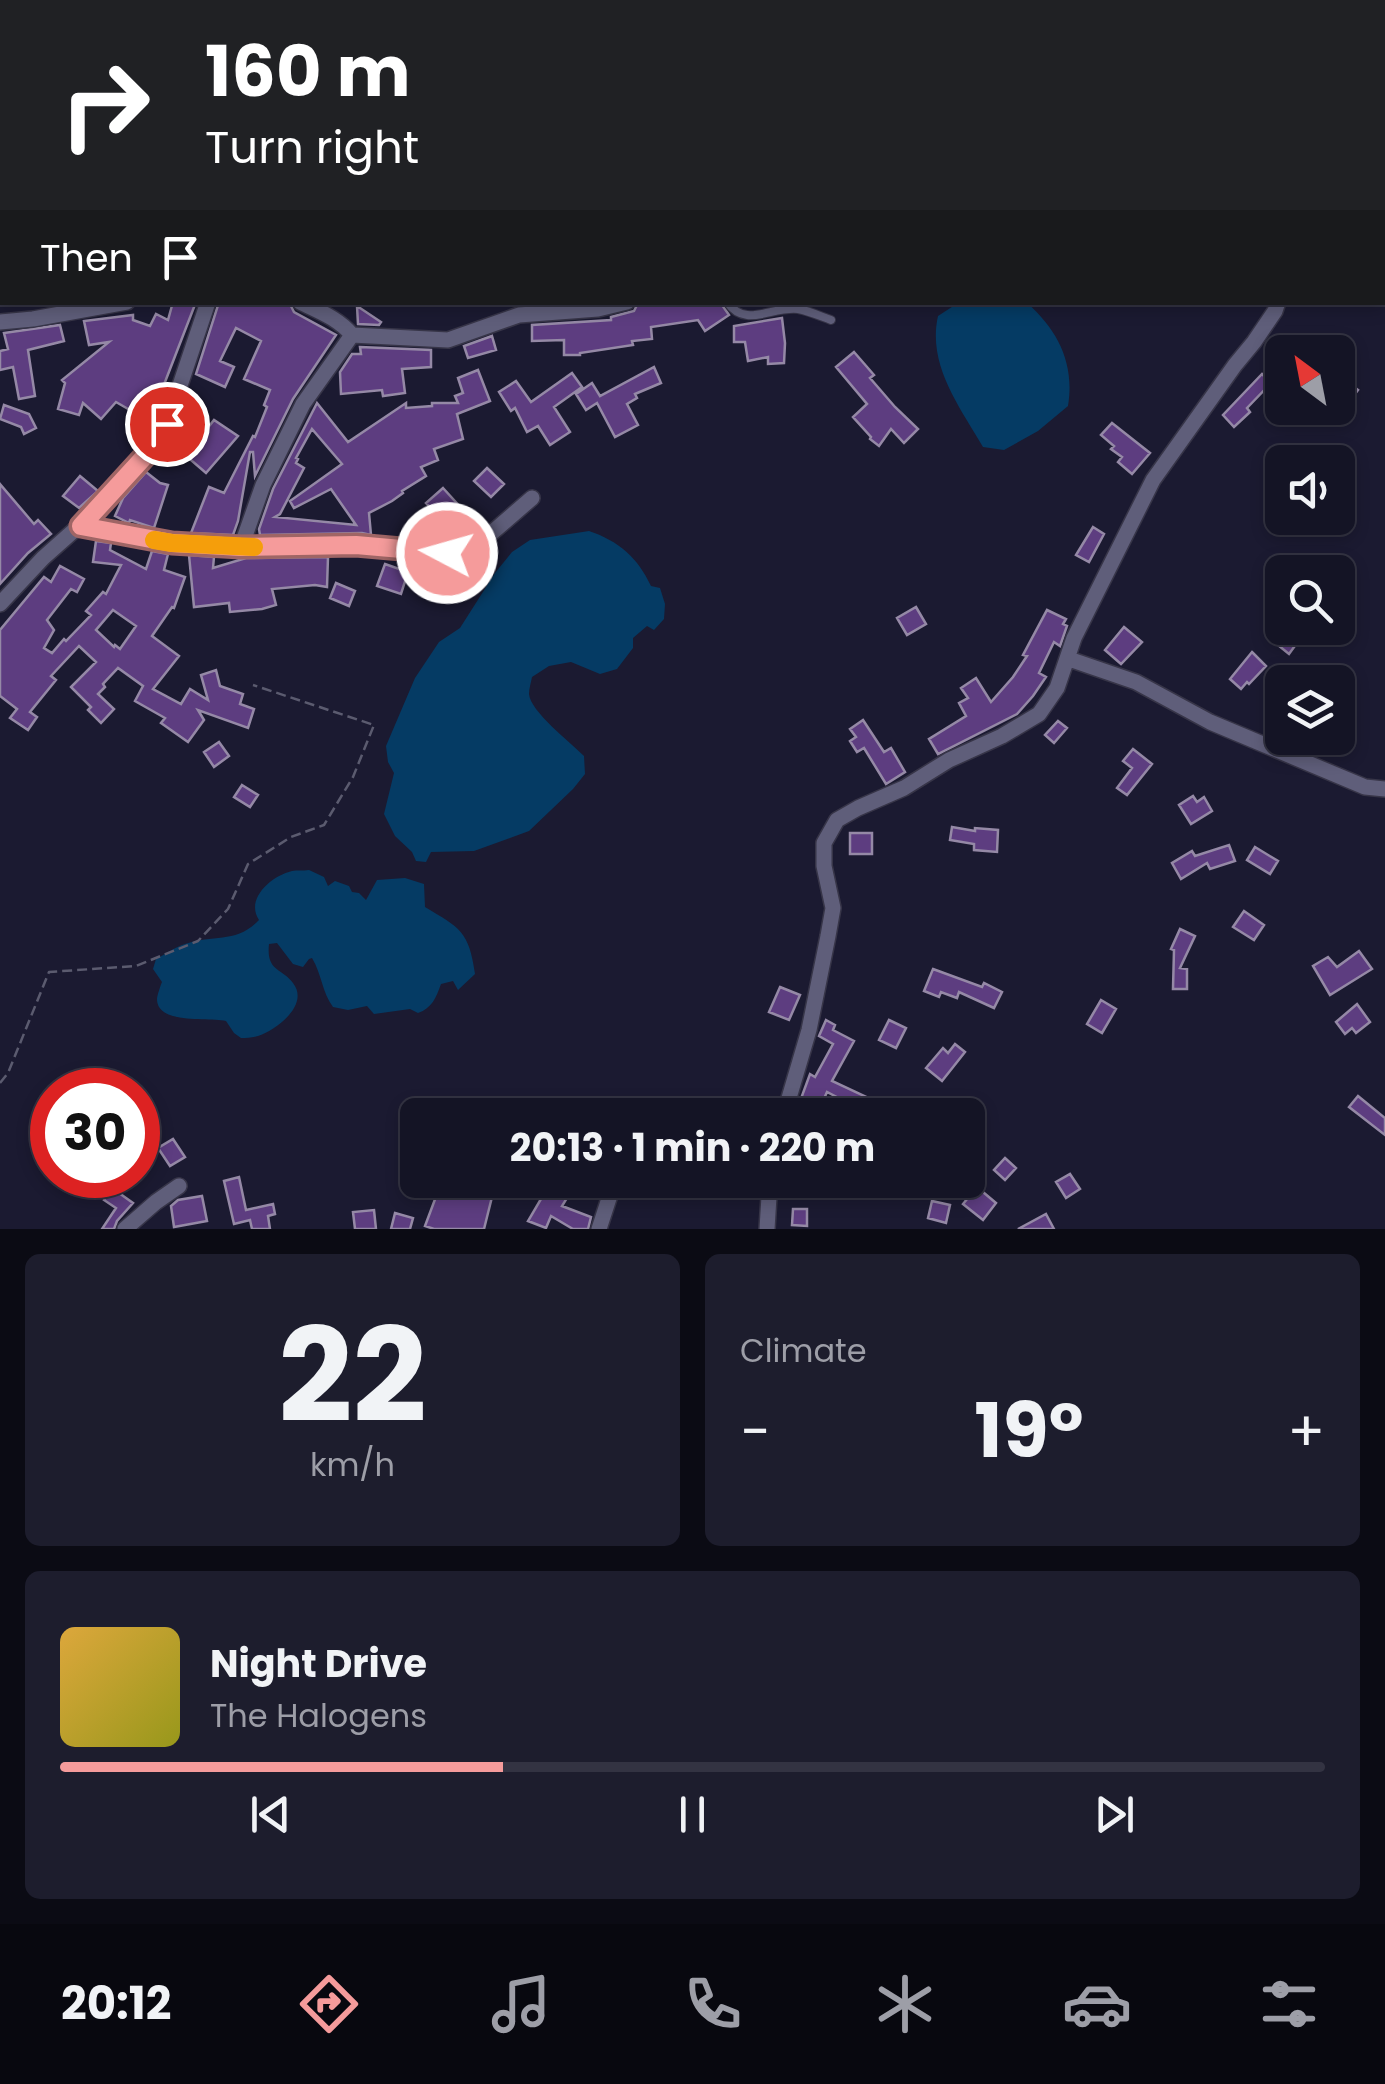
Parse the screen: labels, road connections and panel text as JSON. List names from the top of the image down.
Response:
{
  "north": "top left",
  "page": {
    "turn": ["160 m", "Turn right"],
    "then": "Then",
    "limit": "30",
    "trip": "20:13 · 1 min · 220 m",
    "tile": [
      ["22", "km/h"],
      "Climate"
    ],
    "heat": ["−", "19°", "+"],
    "song": ["Night Drive", "The Halogens"],
    "tabs": "20:12"
  }
}
